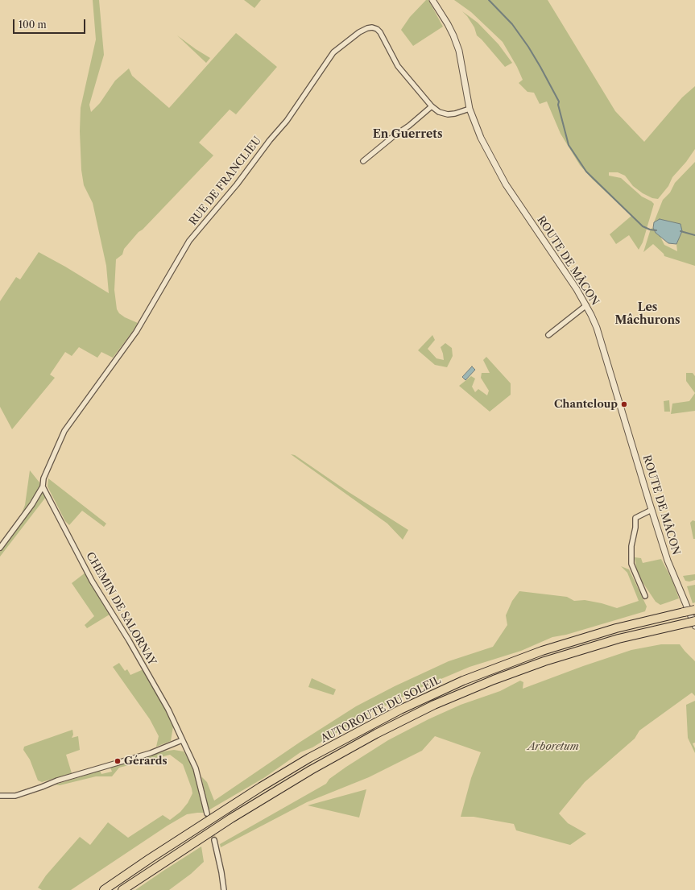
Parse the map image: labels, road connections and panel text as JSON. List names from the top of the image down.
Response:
{
  "streets": {
    "highway": ["AUTOROUTE DU SOLEIL"],
    "street": ["RUE DE FRANCLIEU", "ROUTE DE MÂCON", "CHEMIN DE SALORNAY"]
  },
  "crossings": [
    ["RUE DE FRANCLIEU", "ROUTE DE MÂCON"],
    ["RUE DE FRANCLIEU", "CHEMIN DE SALORNAY"],
    ["ROUTE DE MÂCON", "AUTOROUTE DU SOLEIL"]
  ],
  "districts": ["En Guerrets", "Les Mâchurons"],
  "parks": ["Arboretum"],
  "places": ["Chanteloup", "Gérards"],
  "scale_bar": "100 m"
}
